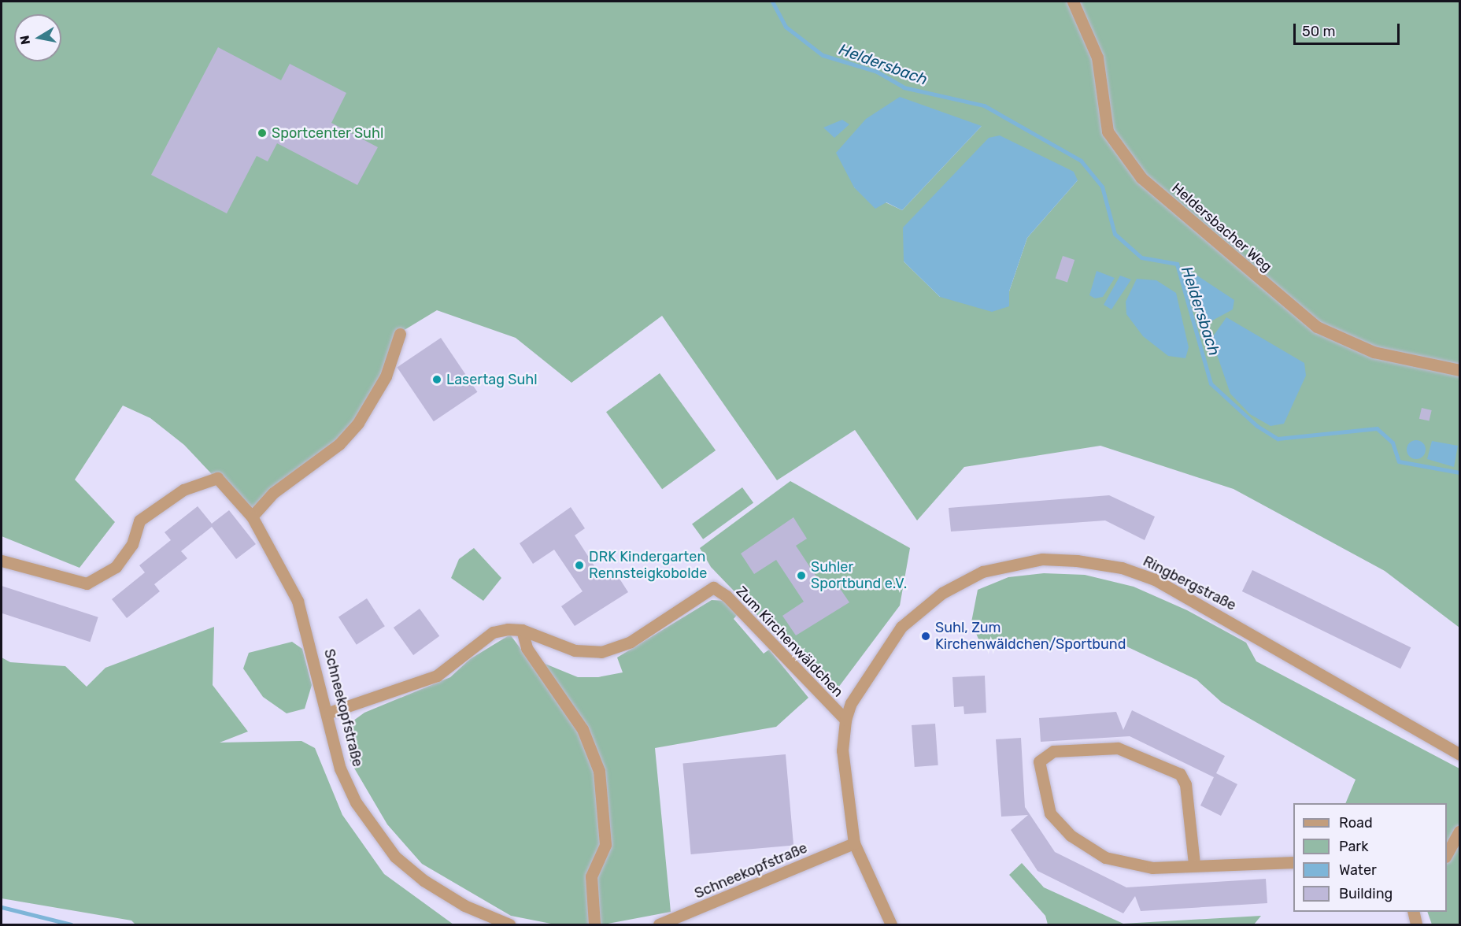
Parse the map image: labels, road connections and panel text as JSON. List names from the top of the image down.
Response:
{
  "streets": {
    "street": [
      "Heldersbacher Weg",
      "Ringbergstraße",
      "Zum Kirchenwäldchen",
      "Schneekopfstraße"
    ]
  },
  "crossings": [
    ["Ringbergstraße", "Zum Kirchenwäldchen"],
    ["Ringbergstraße", "Schneekopfstraße"],
    ["Zum Kirchenwäldchen", "Schneekopfstraße"]
  ],
  "water": ["Heldersbach"],
  "places": [
    "Sportcenter Suhl",
    "Lasertag Suhl",
    "DRK Kindergarten Rennsteigkobolde",
    "Suhler Sportbund e.V.",
    "Suhl, Zum Kirchenwäldchen/Sportbund"
  ],
  "legend": [
    "Road",
    "Park",
    "Water",
    "Building"
  ],
  "scale_bar": "50 m",
  "north": "left"
}
